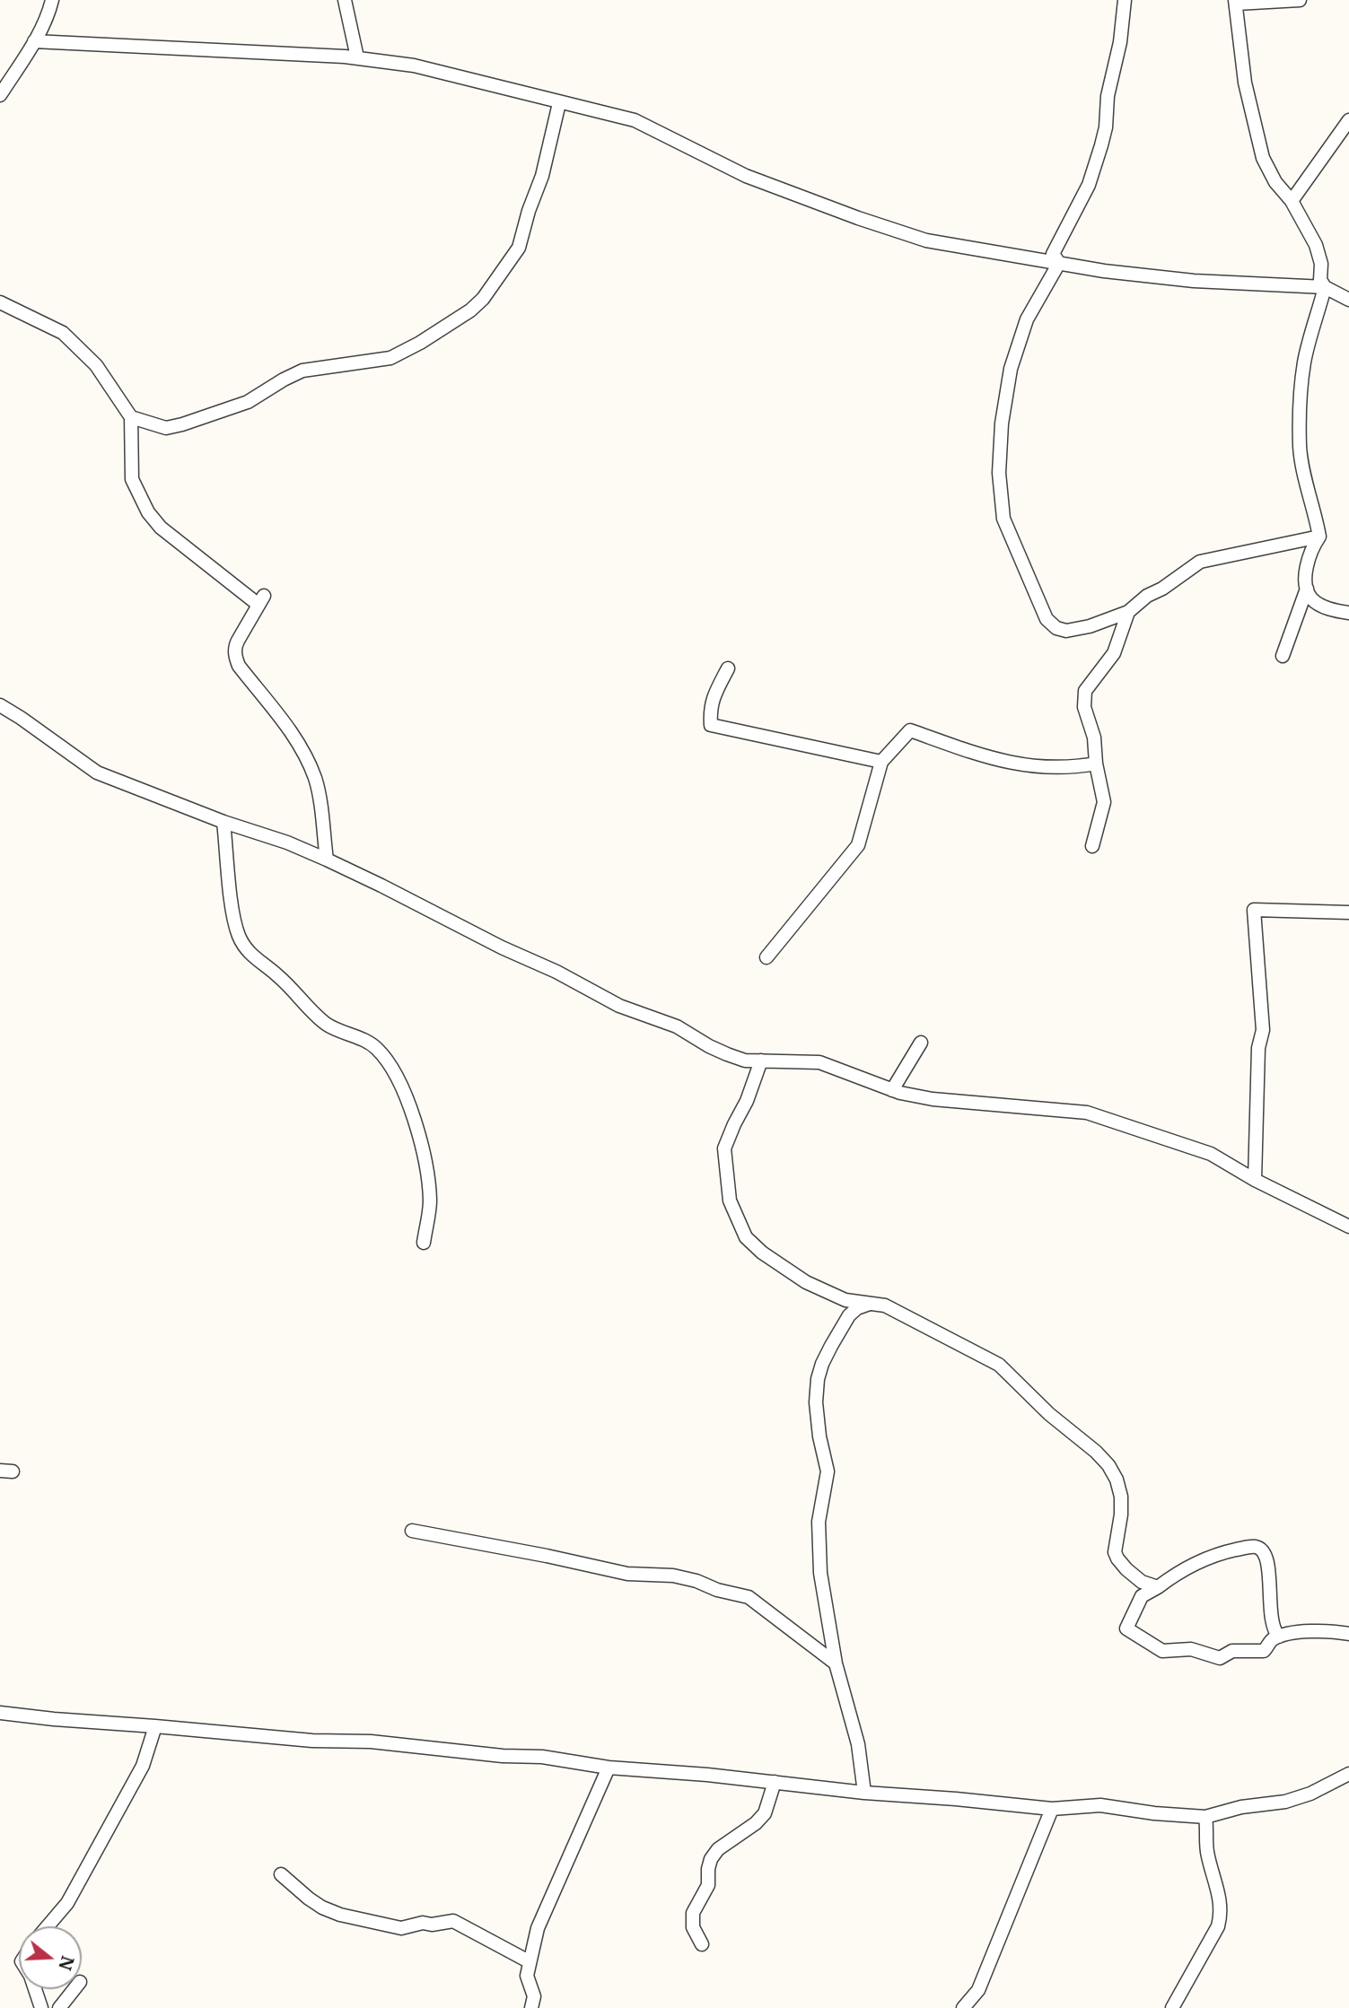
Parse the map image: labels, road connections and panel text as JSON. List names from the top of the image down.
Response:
{
  "north": "right"
}
